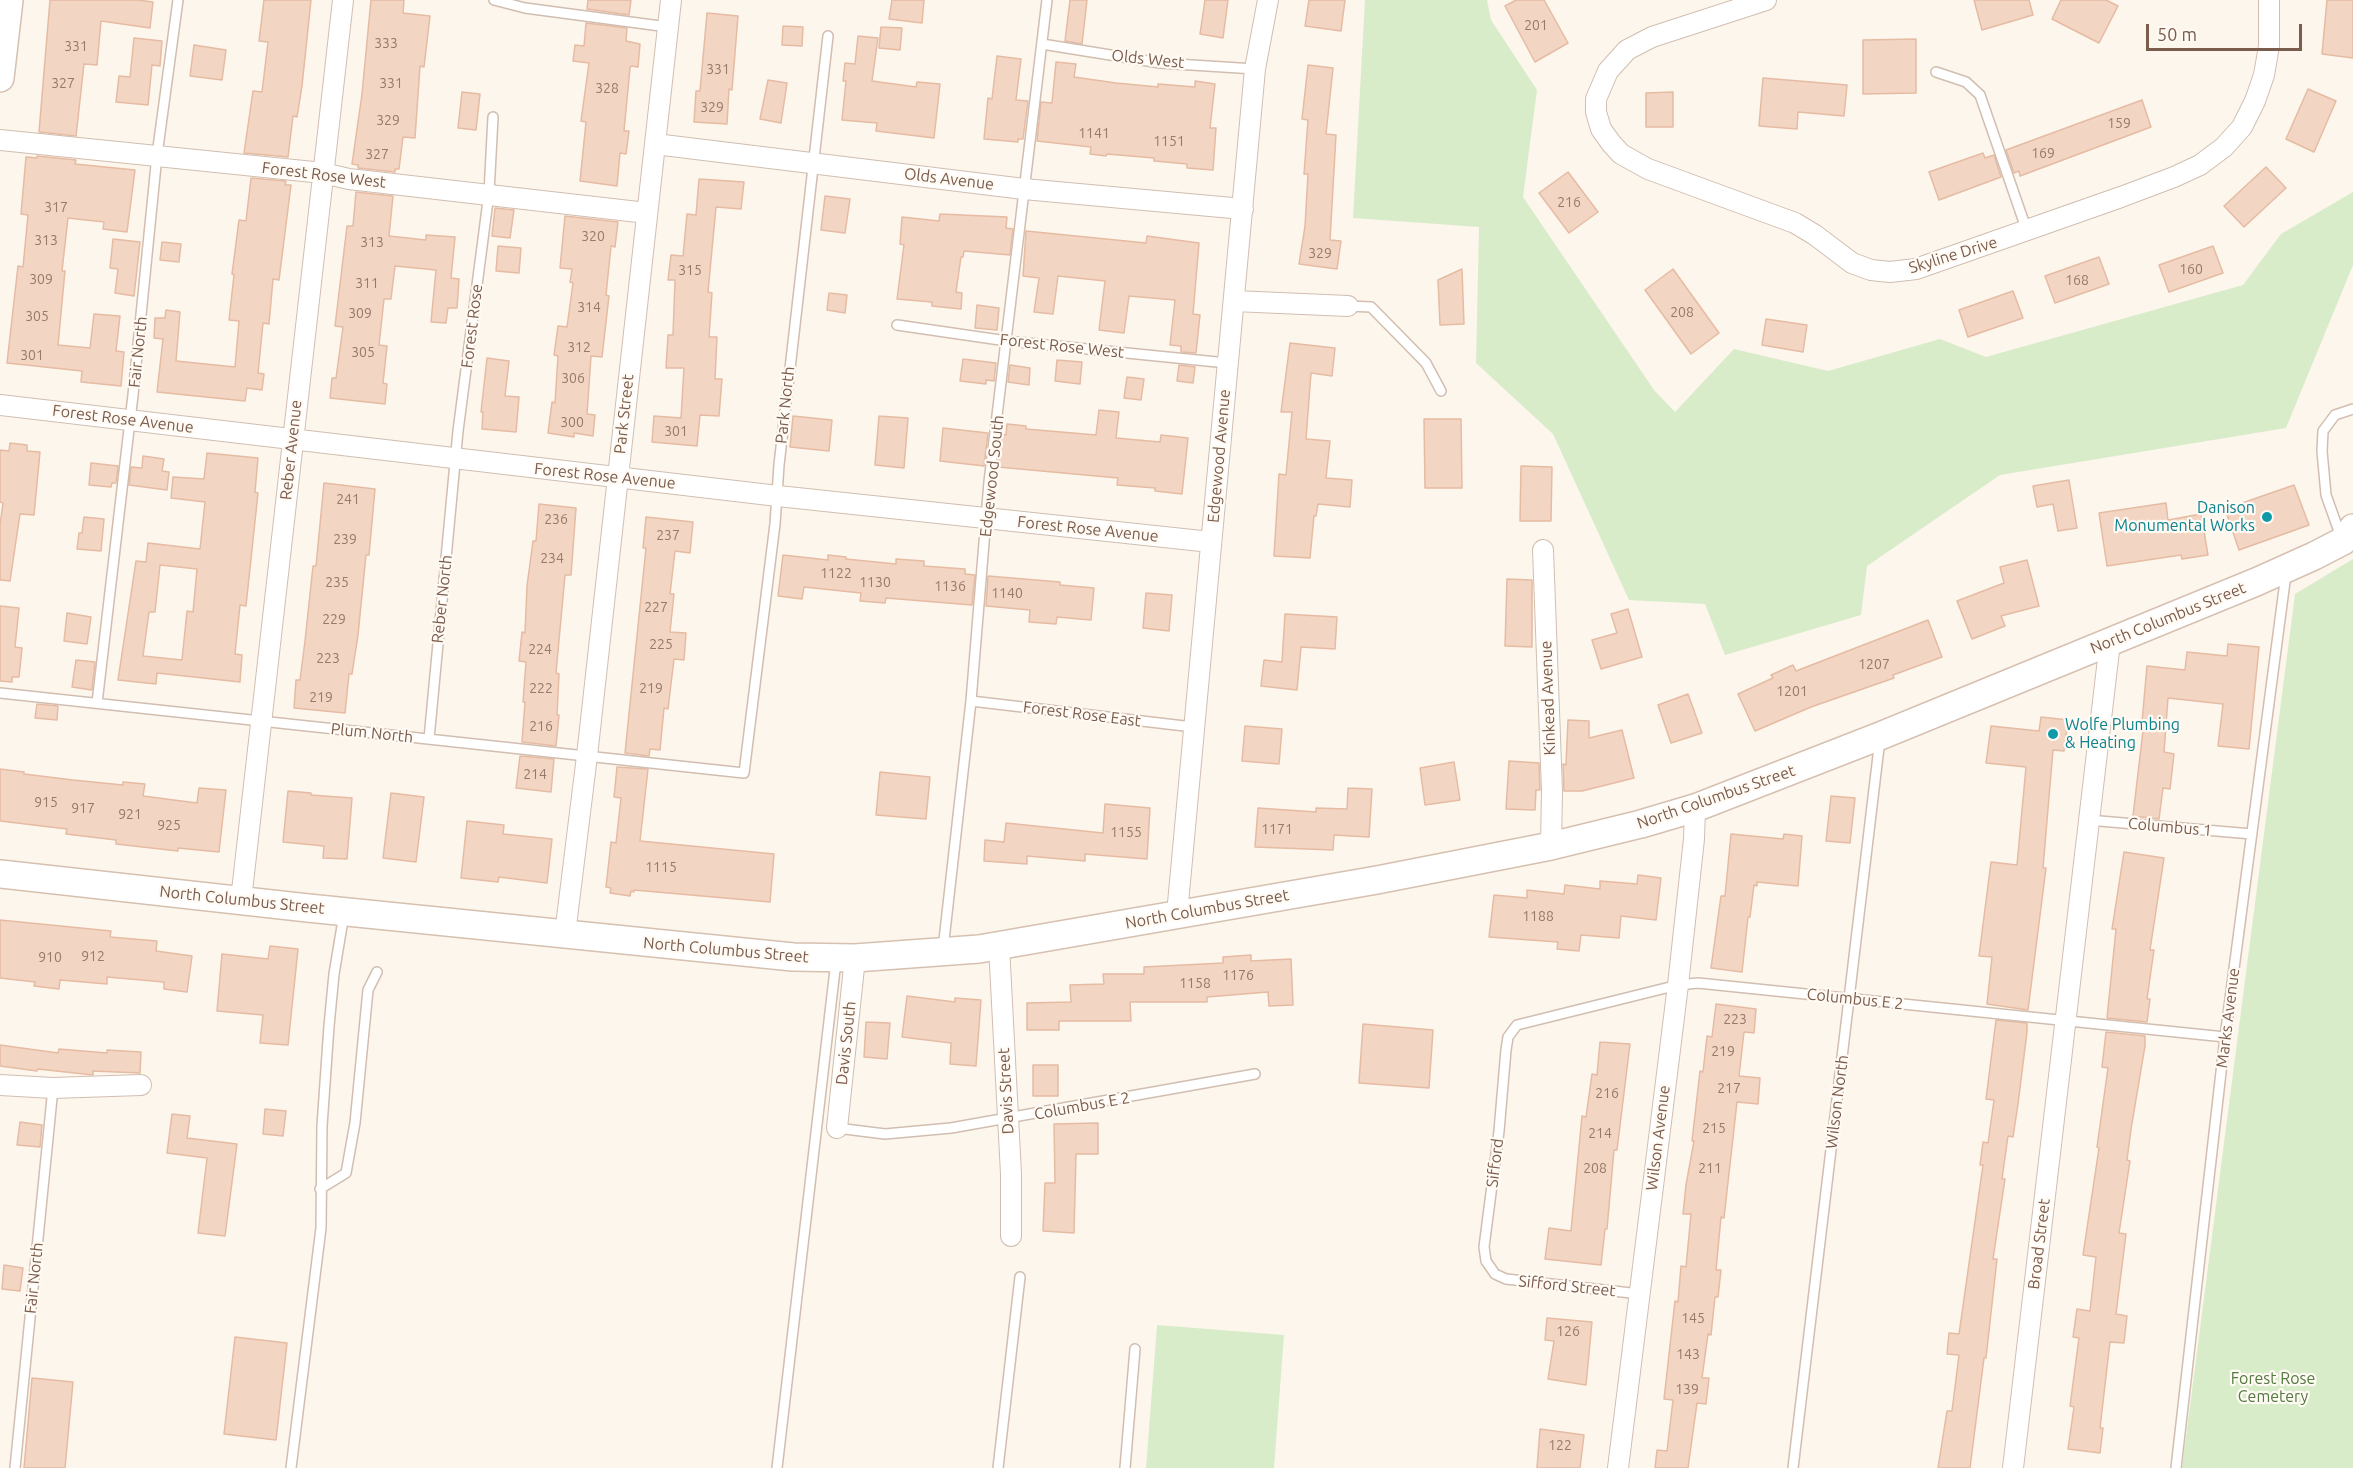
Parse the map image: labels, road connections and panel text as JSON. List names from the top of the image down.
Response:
{
  "streets": {
    "main road": ["North Columbus Street"],
    "street": [
      "Forest Rose West",
      "Olds Avenue",
      "Skyline Drive",
      "Park Street",
      "Forest Rose Avenue",
      "Reber Avenue",
      "Edgewood Avenue",
      "Kinkead Avenue",
      "Davis South",
      "Davis Street",
      "Wilson Avenue",
      "Broad Street"
    ],
    "lane": [
      "Olds West",
      "Forest Rose",
      "Fair North",
      "Park North",
      "Edgewood South",
      "Reber North",
      "Forest Rose East",
      "Plum North",
      "Columbus 1",
      "Columbus E 2",
      "Marks Avenue",
      "Wilson North",
      "Sifford",
      "Sifford Street"
    ]
  },
  "crossings": [
    ["Olds West", "Edgewood Avenue"],
    ["Olds West", "Edgewood South"],
    ["Forest Rose West", "Forest Rose"],
    ["Forest Rose West", "Fair North"],
    ["Forest Rose West", "Park Street"],
    ["Forest Rose West", "Reber Avenue"],
    ["Forest Rose West", "Edgewood Avenue"],
    ["Forest Rose West", "Edgewood South"],
    ["Olds Avenue", "Park North"],
    ["Olds Avenue", "Park Street"],
    ["Olds Avenue", "Edgewood Avenue"],
    ["Olds Avenue", "Edgewood South"],
    ["Forest Rose", "Forest Rose Avenue"],
    ["Forest Rose", "Reber North"],
    ["Fair North", "Forest Rose Avenue"],
    ["Fair North", "Plum North"],
    ["Park North", "Forest Rose Avenue"],
    ["Park North", "Plum North"],
    ["Park Street", "Forest Rose Avenue"],
    ["Park Street", "North Columbus Street"],
    ["Park Street", "Plum North"],
    ["Forest Rose Avenue", "Reber Avenue"],
    ["Forest Rose Avenue", "Edgewood Avenue"],
    ["Forest Rose Avenue", "Edgewood South"],
    ["Forest Rose Avenue", "Reber North"],
    ["Reber Avenue", "North Columbus Street"],
    ["Reber Avenue", "Plum North"],
    ["Edgewood Avenue", "North Columbus Street"],
    ["Edgewood Avenue", "Forest Rose East"],
    ["Edgewood South", "North Columbus Street"],
    ["Edgewood South", "Forest Rose East"],
    ["Reber North", "Plum North"],
    ["North Columbus Street", "Kinkead Avenue"],
    ["North Columbus Street", "Marks Avenue"],
    ["North Columbus Street", "Davis South"],
    ["North Columbus Street", "Davis Street"],
    ["North Columbus Street", "Wilson North"],
    ["North Columbus Street", "Wilson Avenue"],
    ["Columbus 1", "Marks Avenue"],
    ["Columbus E 2", "Marks Avenue"],
    ["Columbus E 2", "Davis South"],
    ["Columbus E 2", "Davis Street"],
    ["Columbus E 2", "Wilson North"],
    ["Columbus E 2", "Wilson Avenue"],
    ["Columbus E 2", "Sifford"],
    ["Columbus E 2", "Broad Street"],
    ["Wilson Avenue", "Sifford Street"],
    ["Sifford", "Sifford Street"]
  ],
  "parks": ["Forest Rose Cemetery"],
  "places": ["Danison Monumental Works", "Wolfe Plumbing & Heating"],
  "house_numbers": [
    "201",
    "333",
    "331",
    "331",
    "327",
    "331",
    "328",
    "329",
    "329",
    "159",
    "1141",
    "1151",
    "169",
    "327",
    "216",
    "317",
    "320",
    "313",
    "313",
    "329",
    "160",
    "315",
    "309",
    "168",
    "311",
    "314",
    "208",
    "309",
    "305",
    "312",
    "305",
    "301",
    "306",
    "300",
    "301",
    "241",
    "236",
    "237",
    "239",
    "234",
    "1122",
    "235",
    "1130",
    "1136",
    "1140",
    "227",
    "229",
    "225",
    "224",
    "223",
    "1207",
    "222",
    "219",
    "1201",
    "219",
    "216",
    "214",
    "915",
    "917",
    "921",
    "925",
    "1171",
    "1155",
    "1115",
    "1188",
    "912",
    "910",
    "1176",
    "1158",
    "223",
    "219",
    "217",
    "216",
    "215",
    "214",
    "208",
    "211",
    "145",
    "126",
    "143",
    "139",
    "122"
  ],
  "scale_bar": "50 m"
}
